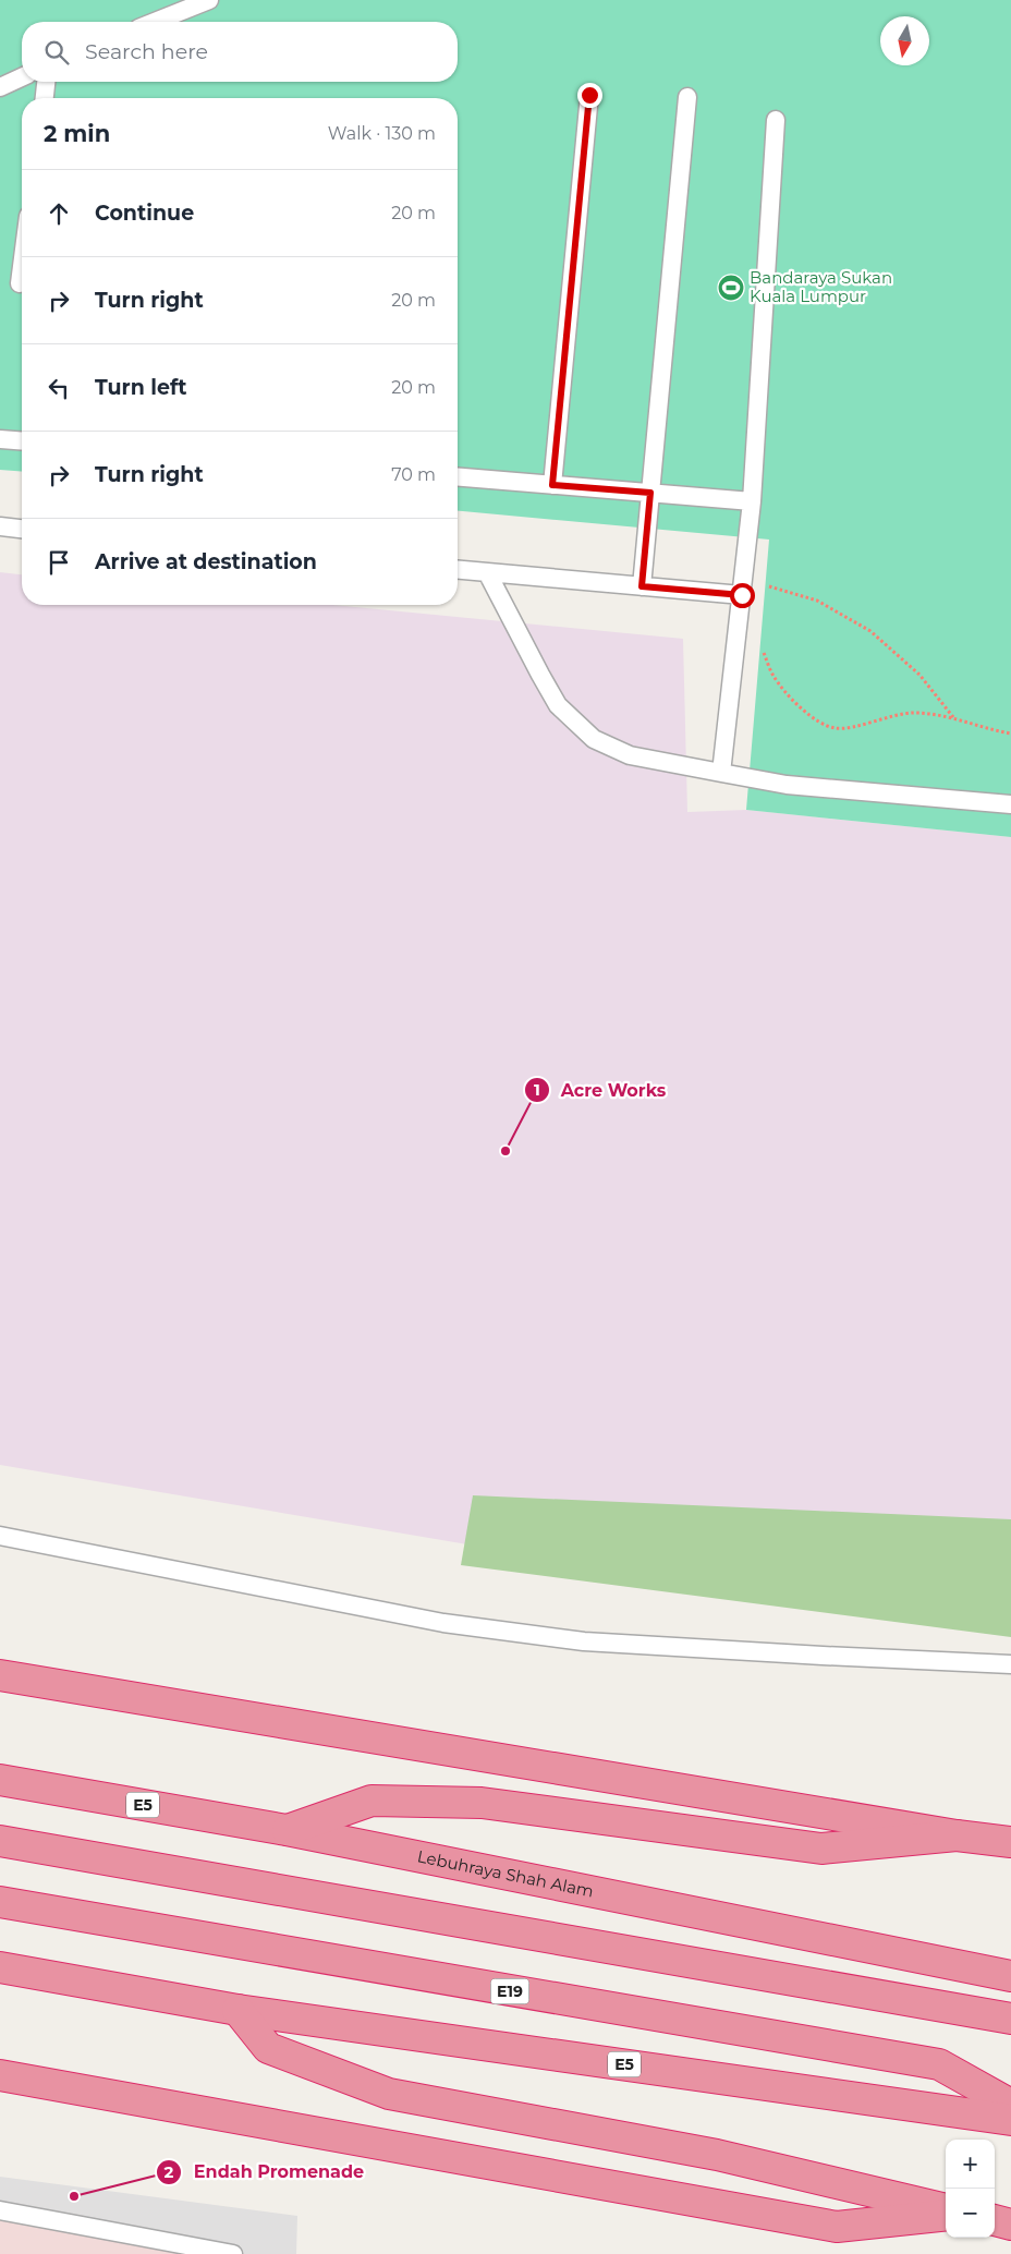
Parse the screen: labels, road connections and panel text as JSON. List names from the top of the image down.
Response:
{
  "streets": {
    "highway": ["E5", "Lebuhraya Shah Alam", "E19"]
  },
  "places": {
    "sports": ["Bandaraya Sukan Kuala Lumpur"],
    "other": ["Acre Works", "Endah Promenade"]
  },
  "north": "bottom",
  "page": {
    "search": "Search here",
    "heading": ["2 min", "Walk · 130 m"],
    "list": [
      ["Continue", "20 m"],
      ["Turn right", "20 m"],
      ["Turn left", "20 m"],
      ["Turn right", "70 m"],
      "Arrive at destination"
    ],
    "map_buttons": ["+", "−"]
  }
}
